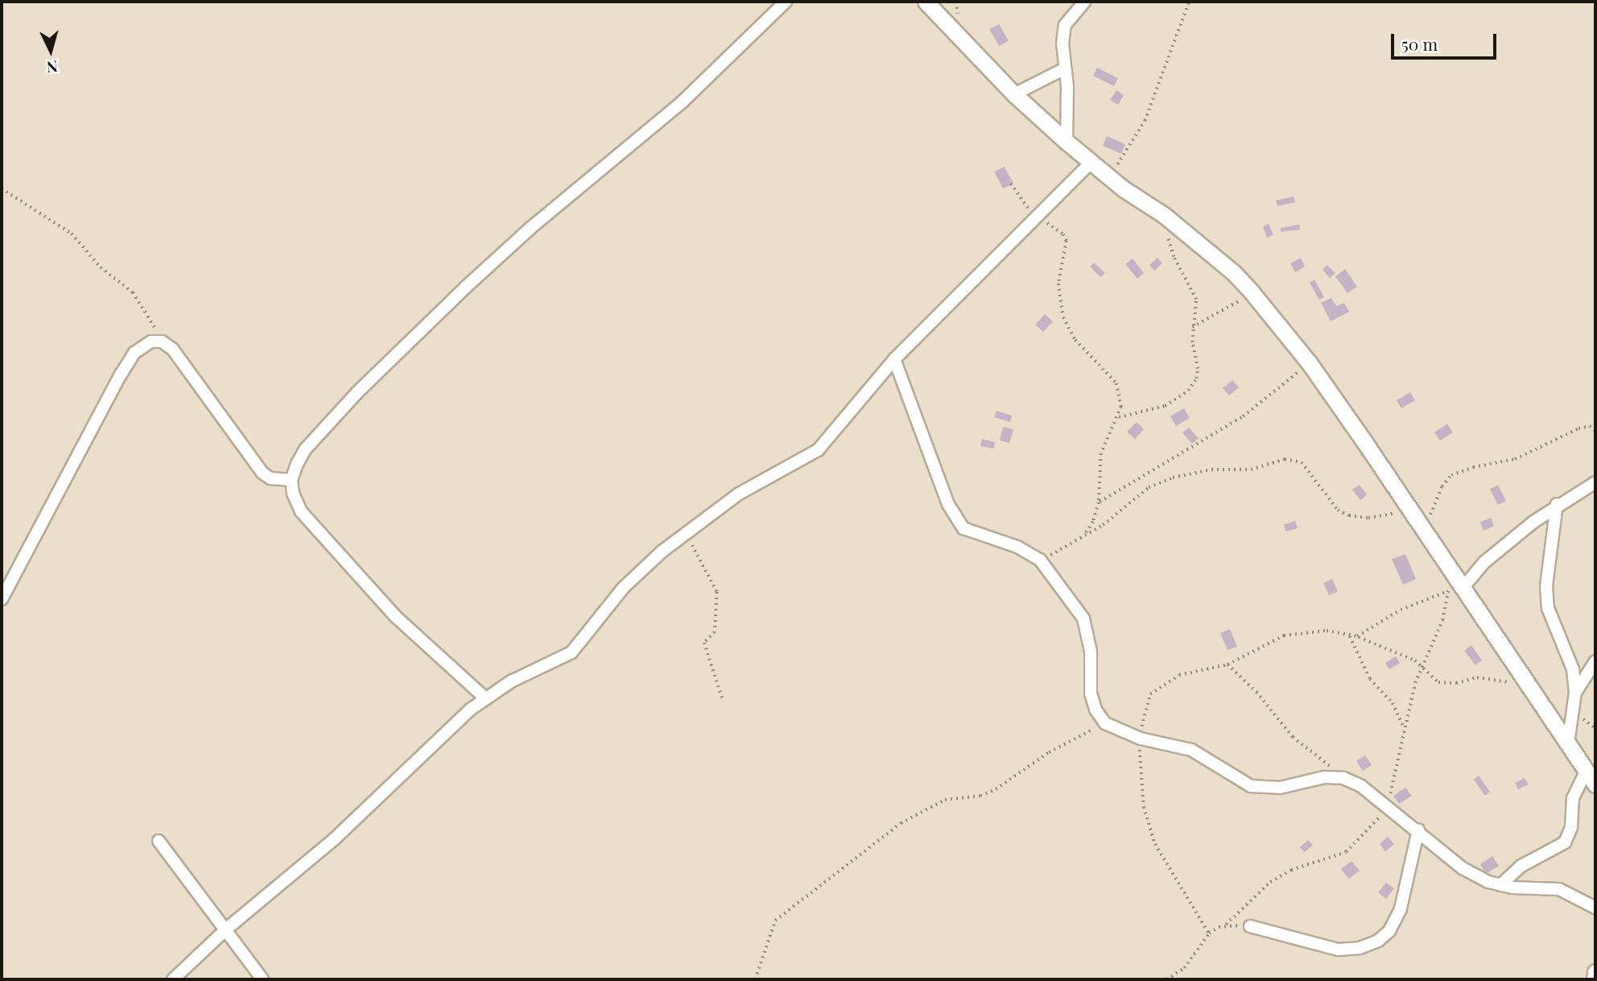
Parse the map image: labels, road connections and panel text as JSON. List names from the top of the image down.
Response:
{
  "scale_bar": "50 m",
  "north": "bottom"
}
